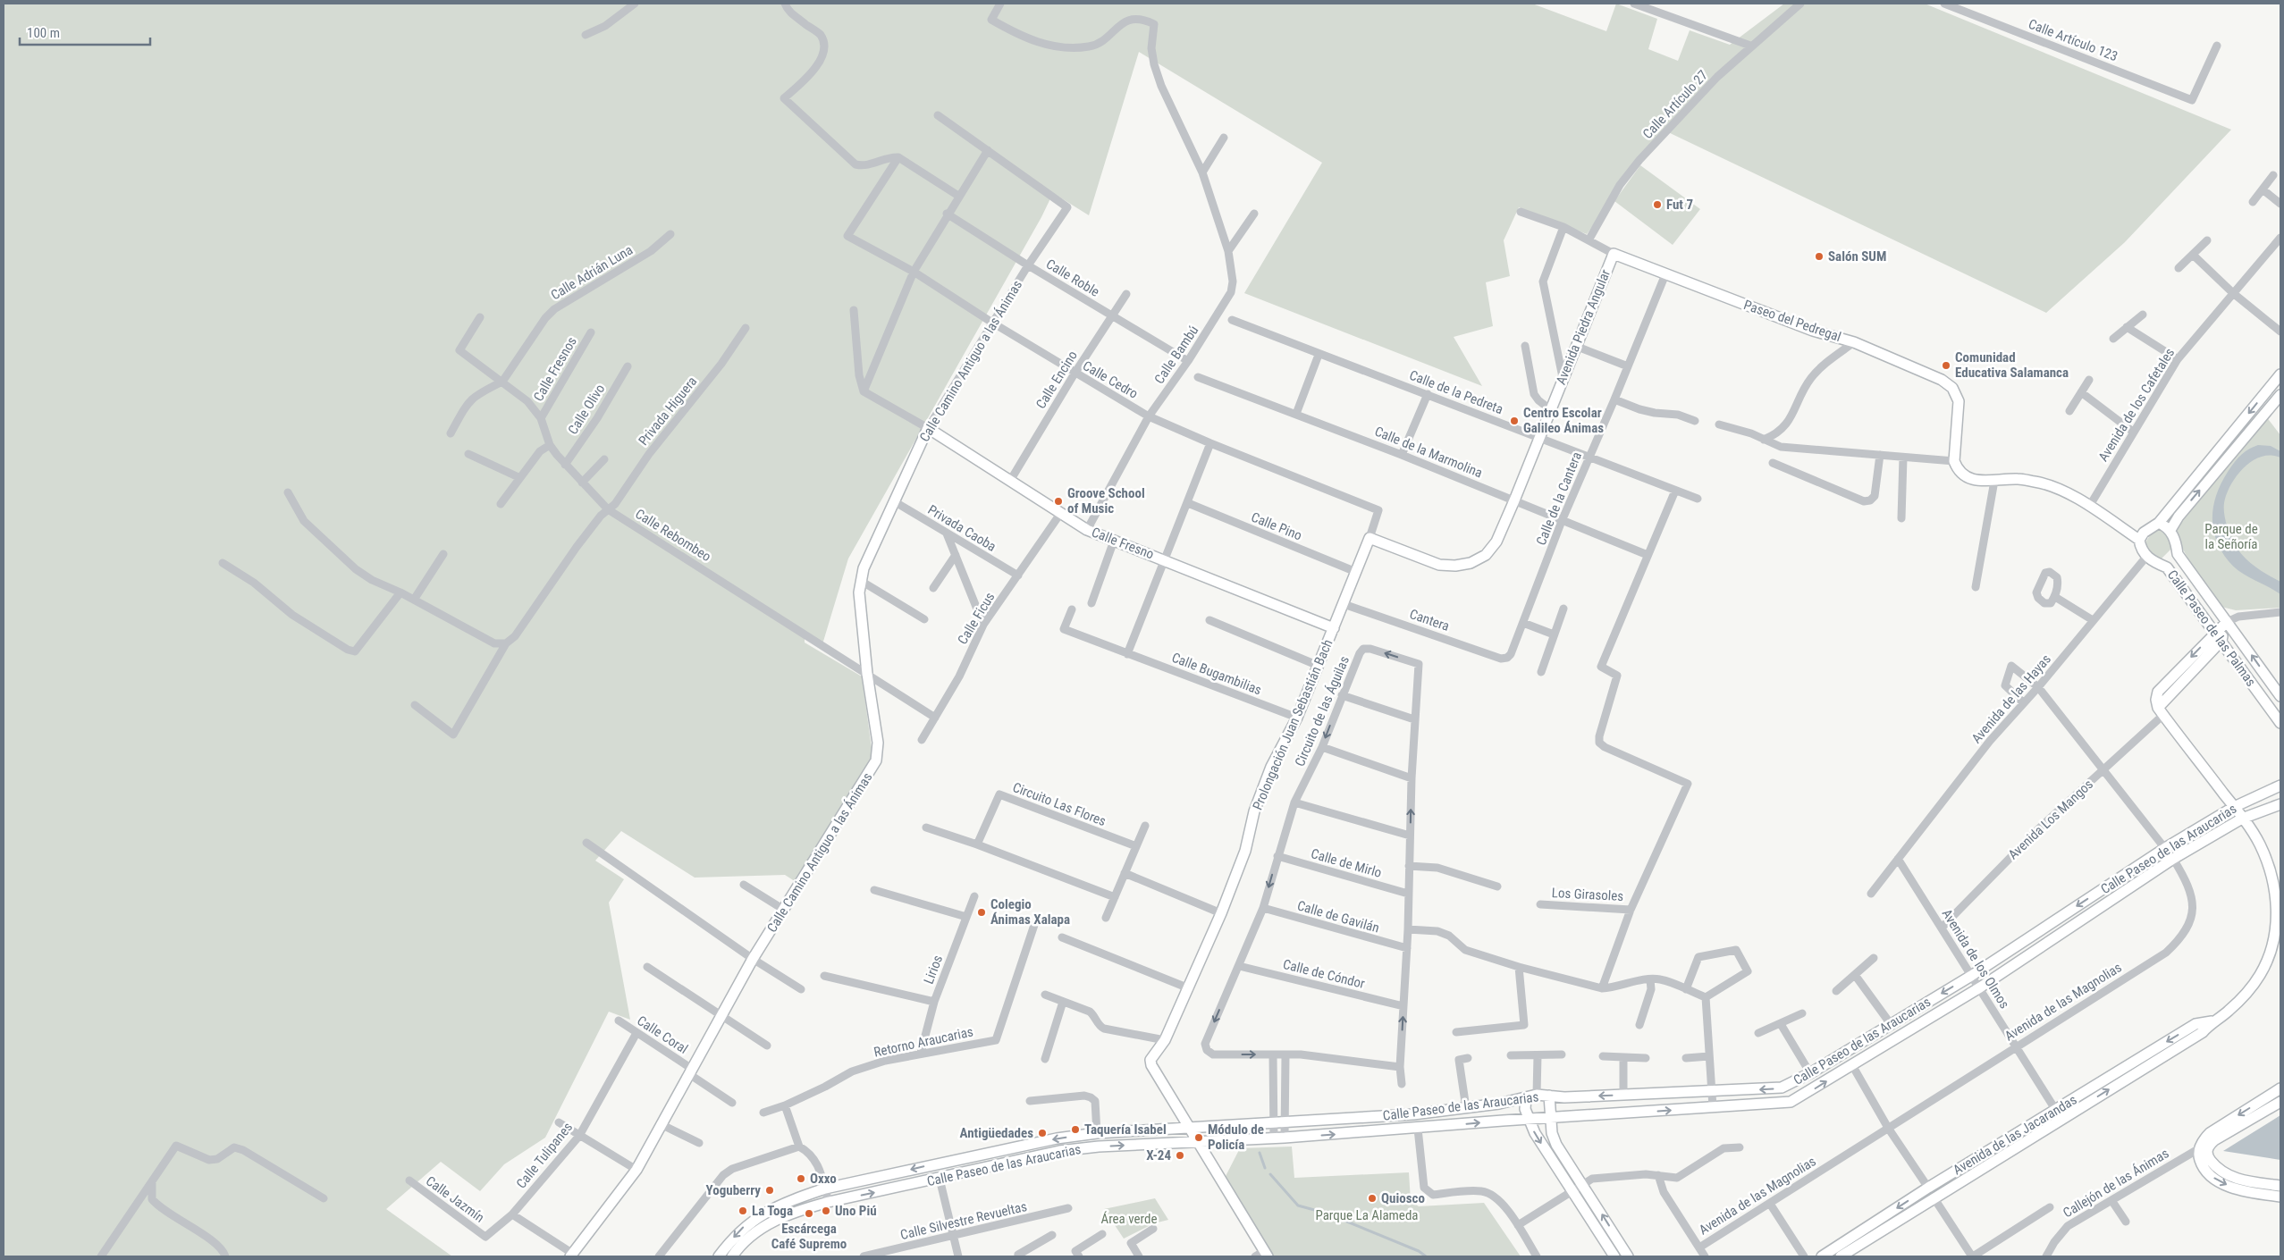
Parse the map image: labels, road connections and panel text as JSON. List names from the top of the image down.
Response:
{
  "streets": {
    "street": [
      "Calle Artículo 123",
      "Calle Artículo 27",
      "Calle Adrián Luna",
      "Calle Roble",
      "Paseo del Pedregal",
      "Avenida Piedra Angular",
      "Calle Bambú",
      "Calle Camino Antiguo a las Ánimas",
      "Calle Fresnos",
      "Calle Encino",
      "Calle Cedro",
      "Calle de la Pedreta",
      "Avenida de los Cafetales",
      "Calle Olivo",
      "Privada Higuera",
      "Calle de la Marmolina",
      "Calle de la Cantera",
      "Calle Pino",
      "Privada Caoba",
      "Calle Rebombeo",
      "Calle Fresno",
      "Calle Ficus",
      "Cantera",
      "Calle Paseo de las Palmas",
      "Calle Bugambilias",
      "Avenida de las Hayas",
      "Circuito de las Águilas",
      "Prolongación Juan Sebastián Bach",
      "Circuito Las Flores",
      "Avenida Los Mangos",
      "Calle Paseo de las Araucarias",
      "Calle de Mirlo",
      "Los Girasoles",
      "Calle de Gavilán",
      "Avenida de los Olmos",
      "Lirios",
      "Calle de Cóndor",
      "Avenida de las Magnolias",
      "Calle Coral",
      "Retorno Araucarias",
      "Avenida de las Jacarandas",
      "Calle Tulipanes",
      "Callejón de las Ánimas",
      "Calle Jazmín",
      "Calle Silvestre Revueltas"
    ]
  },
  "crossings": [
    ["Calle Artículo 27", "Paseo del Pedregal"],
    ["Calle Adrián Luna", "Calle Rebombeo"],
    ["Calle Roble", "Calle Bambú"],
    ["Calle Roble", "Calle Camino Antiguo a las Ánimas"],
    ["Calle Roble", "Calle Encino"],
    ["Paseo del Pedregal", "Avenida Piedra Angular"],
    ["Paseo del Pedregal", "Calle de la Cantera"],
    ["Avenida Piedra Angular", "Calle de la Pedreta"],
    ["Avenida Piedra Angular", "Calle de la Marmolina"],
    ["Avenida Piedra Angular", "Prolongación Juan Sebastián Bach"],
    ["Calle Bambú", "Calle Cedro"],
    ["Calle Bambú", "Calle Fresno"],
    ["Calle Camino Antiguo a las Ánimas", "Calle Cedro"],
    ["Calle Camino Antiguo a las Ánimas", "Privada Caoba"],
    ["Calle Camino Antiguo a las Ánimas", "Calle Rebombeo"],
    ["Calle Camino Antiguo a las Ánimas", "Calle Fresno"],
    ["Calle Camino Antiguo a las Ánimas", "Calle Coral"],
    ["Calle Fresnos", "Calle Rebombeo"],
    ["Calle Encino", "Calle Cedro"],
    ["Calle Encino", "Calle Fresno"],
    ["Calle Cedro", "Prolongación Juan Sebastián Bach"],
    ["Calle de la Pedreta", "Calle de la Cantera"],
    ["Calle Olivo", "Calle Rebombeo"],
    ["Privada Higuera", "Calle Rebombeo"],
    ["Calle de la Marmolina", "Calle de la Cantera"],
    ["Calle de la Cantera", "Cantera"],
    ["Calle Pino", "Prolongación Juan Sebastián Bach"],
    ["Privada Caoba", "Calle Ficus"],
    ["Calle Rebombeo", "Calle Ficus"],
    ["Calle Fresno", "Calle Ficus"],
    ["Calle Fresno", "Prolongación Juan Sebastián Bach"],
    ["Cantera", "Prolongación Juan Sebastián Bach"],
    ["Calle Paseo de las Palmas", "Avenida de las Hayas"],
    ["Calle Paseo de las Palmas", "Avenida Los Mangos"],
    ["Calle Bugambilias", "Prolongación Juan Sebastián Bach"],
    ["Avenida de las Hayas", "Avenida de los Olmos"],
    ["Avenida de las Hayas", "Avenida de las Magnolias"],
    ["Circuito de las Águilas", "Calle de Mirlo"],
    ["Circuito de las Águilas", "Calle de Gavilán"],
    ["Circuito de las Águilas", "Calle de Cóndor"],
    ["Prolongación Juan Sebastián Bach", "Calle Paseo de las Araucarias"],
    ["Avenida Los Mangos", "Avenida de los Olmos"],
    ["Avenida Los Mangos", "Avenida de las Magnolias"],
    ["Avenida Los Mangos", "Avenida de las Jacarandas"],
    ["Calle Paseo de las Araucarias", "Avenida de los Olmos"],
    ["Calle Paseo de las Araucarias", "Avenida de las Magnolias"],
    ["Calle Paseo de las Araucarias", "Avenida de las Jacarandas"],
    ["Avenida de los Olmos", "Avenida de las Magnolias"],
    ["Avenida de los Olmos", "Avenida de las Jacarandas"],
    ["Lirios", "Retorno Araucarias"],
    ["Calle Coral", "Calle Tulipanes"],
    ["Calle Tulipanes", "Calle Jazmín"]
  ],
  "parks": ["Parque de la Señoría", "Parque La Alameda", "Área verde"],
  "places": [
    "Fut 7",
    "Salón SUM",
    "Comunidad Educativa Salamanca",
    "Centro Escolar Galileo Ánimas",
    "Groove School of Music",
    "Colegio Ánimas Xalapa",
    "Taquería Isabel",
    "Antigüedades",
    "Módulo de Policía",
    "X-24",
    "Oxxo",
    "Yoguberry",
    "Quiosco",
    "La Toga",
    "Uno Piú",
    "Escárcega Café Supremo"
  ],
  "scale_bar": "100 m"
}
